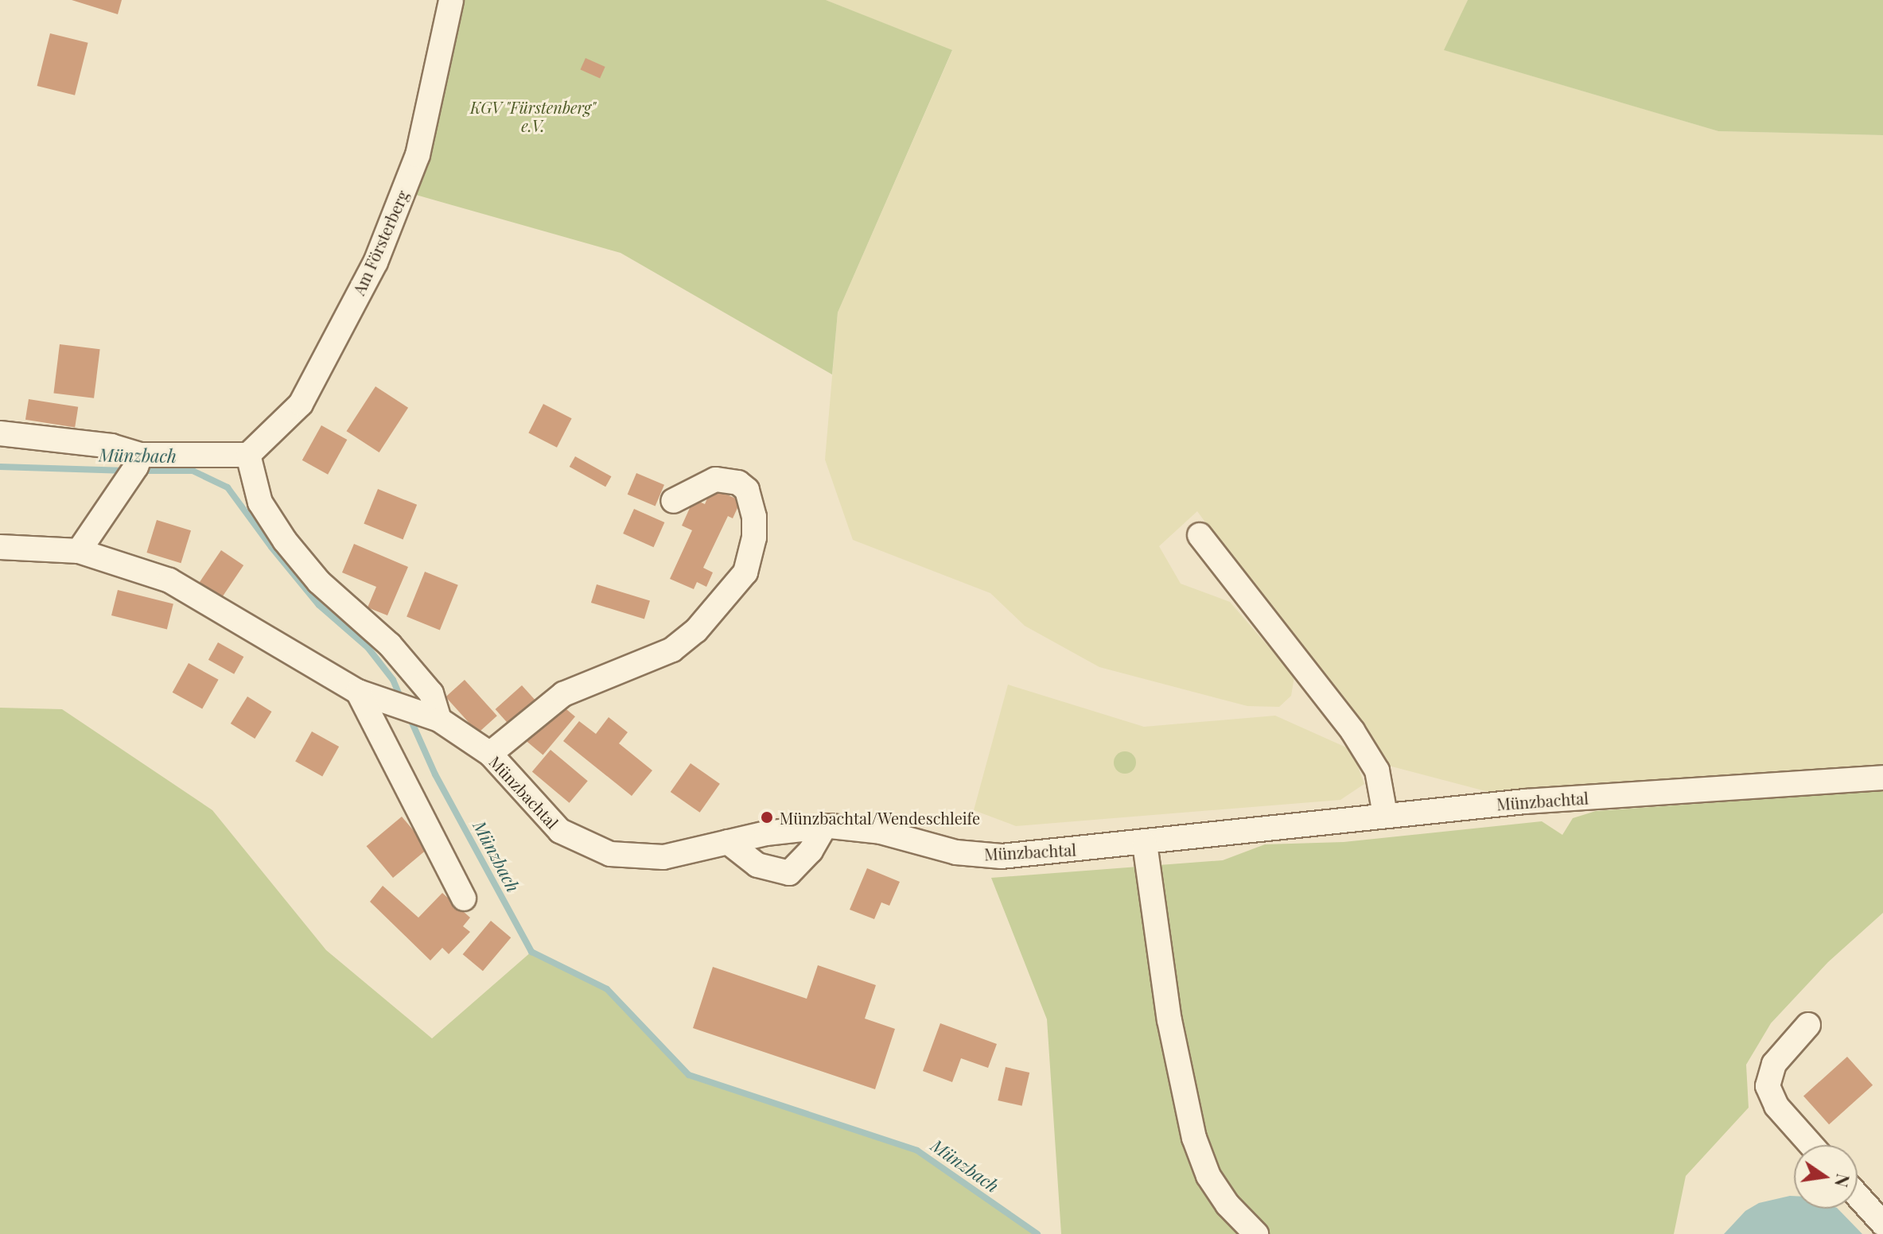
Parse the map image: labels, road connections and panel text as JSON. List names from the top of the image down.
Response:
{
  "streets": {
    "street": ["Am Försterberg", "Münzbachtal"]
  },
  "water": ["Münzbach"],
  "parks": ["KGV \"Fürstenberg\" e.V."],
  "places": ["Münzbachtal/Wendeschleife"],
  "north": "right"
}
